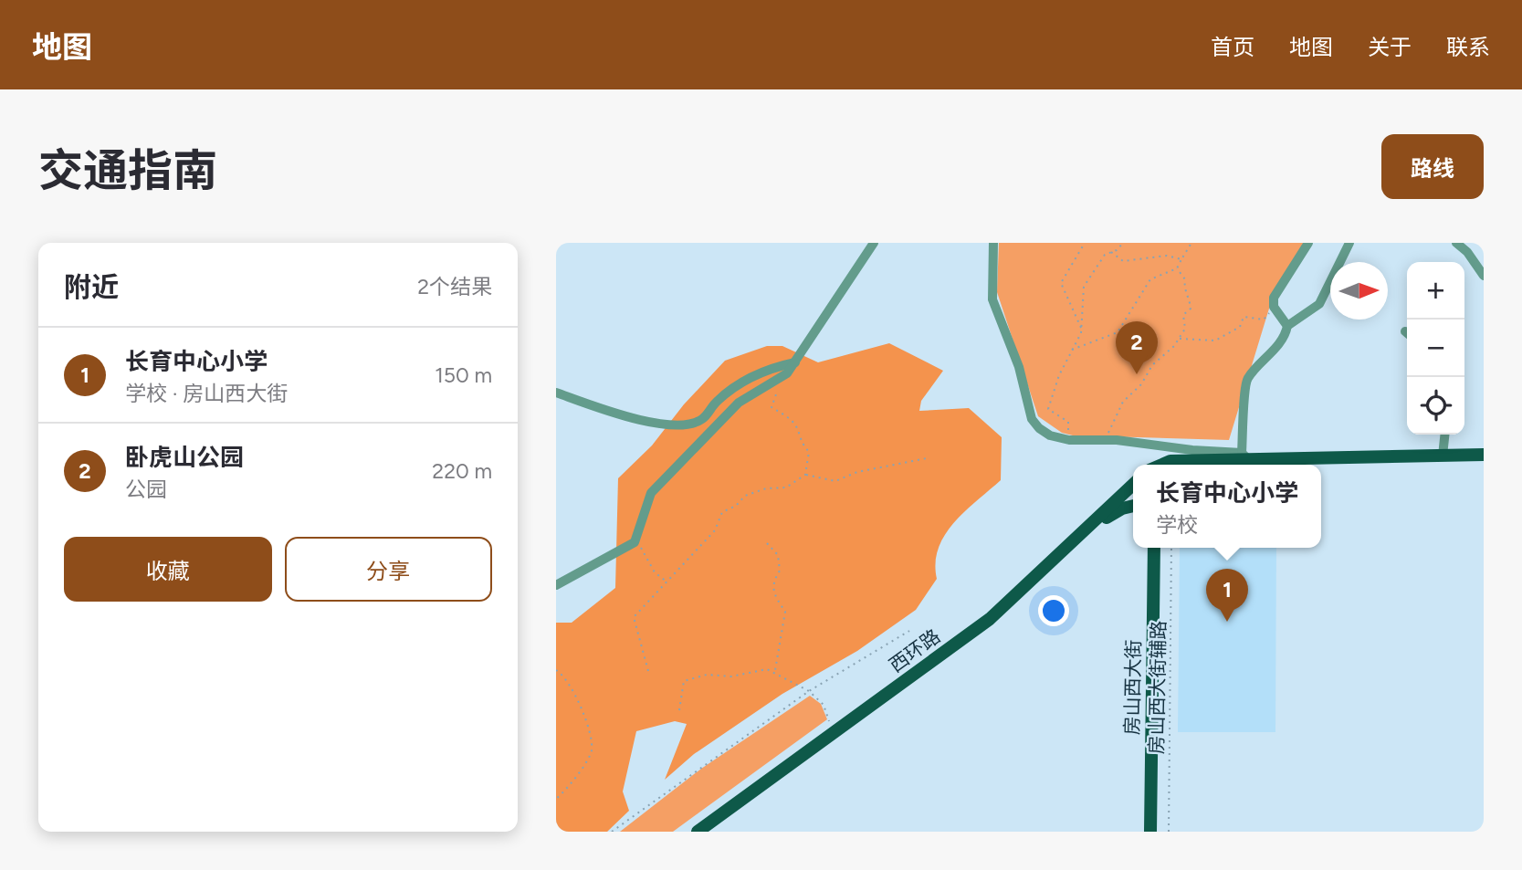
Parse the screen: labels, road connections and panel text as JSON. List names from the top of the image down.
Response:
{
  "streets": {
    "main road": ["西环路", "房山西大街"],
    "path": ["房山西大街辅路"]
  },
  "north": "right",
  "page": {
    "header": "地图",
    "nav": [
      "首页",
      "地图",
      "关于",
      "联系"
    ],
    "title": "交通指南",
    "buttons": [
      "路线",
      ["收藏", "分享"]
    ],
    "heading": ["附近", "2个结果"],
    "map_buttons": ["+", "−"],
    "pins": ["2", "1"],
    "list": [
      {
        "mark": "1",
        "name": "长育中心小学",
        "note": "学校 · 房山西大街",
        "value": "150 m"
      },
      {
        "mark": "2",
        "name": "卧虎山公园",
        "note": "公园",
        "value": "220 m"
      }
    ],
    "popup": ["长育中心小学", "学校"]
  }
}
